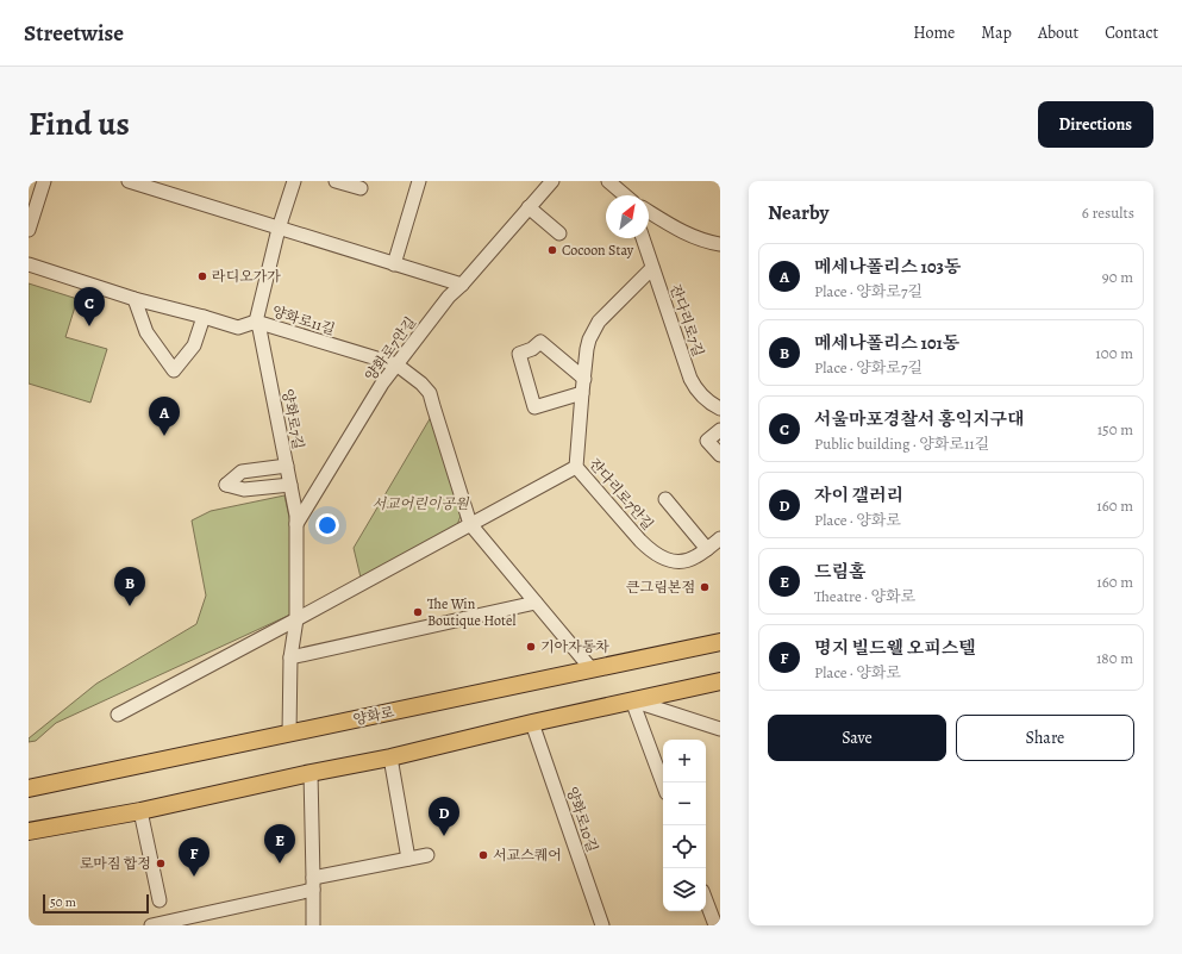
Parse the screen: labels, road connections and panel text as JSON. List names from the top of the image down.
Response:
{
  "streets": {
    "main road": ["양화로"],
    "street": [
      "양화로11길",
      "잔다리로7길",
      "양화로7안길",
      "양화로7길",
      "잔다리로7안길",
      "양화로10길"
    ]
  },
  "crossings": [
    ["양화로11길", "양화로7안길"],
    ["양화로11길", "양화로7길"],
    ["양화로11길", "양화로"],
    ["잔다리로7길", "잔다리로7안길"],
    ["양화로7안길", "양화로7길"],
    ["양화로7길", "양화로"]
  ],
  "parks": ["서교어린이공원"],
  "places": [
    "Cocoon Stay",
    "라디오가가",
    "큰그림본점",
    "The Win Boutique Hotel",
    "기아자동차",
    "서교스퀘어",
    "로마짐 합정"
  ],
  "scale_bar": "50 m",
  "north": "top right",
  "page": {
    "header": "Streetwise",
    "nav": [
      "Home",
      "Map",
      "About",
      "Contact"
    ],
    "title": "Find us",
    "buttons": [
      "Directions",
      ["Save", "Share"]
    ],
    "heading": ["Nearby", "6 results"],
    "list": [
      {
        "mark": "A",
        "name": "메세나폴리스 103동",
        "note": "Place · 양화로7길",
        "value": "90 m"
      },
      {
        "mark": "B",
        "name": "메세나폴리스 101동",
        "note": "Place · 양화로7길",
        "value": "100 m"
      },
      {
        "mark": "C",
        "name": "서울마포경찰서 홍익지구대",
        "note": "Public building · 양화로11길",
        "value": "150 m"
      },
      {
        "mark": "D",
        "name": "자이 갤러리",
        "note": "Place · 양화로",
        "value": "160 m"
      },
      {
        "mark": "E",
        "name": "드림홀",
        "note": "Theatre · 양화로",
        "value": "160 m"
      },
      {
        "mark": "F",
        "name": "명지 빌드웰 오피스텔",
        "note": "Place · 양화로",
        "value": "180 m"
      }
    ],
    "pins": [
      "C",
      "A",
      "B",
      "D",
      "E",
      "F"
    ],
    "map_buttons": ["+", "−"],
    "scale": "50 m"
  }
}
